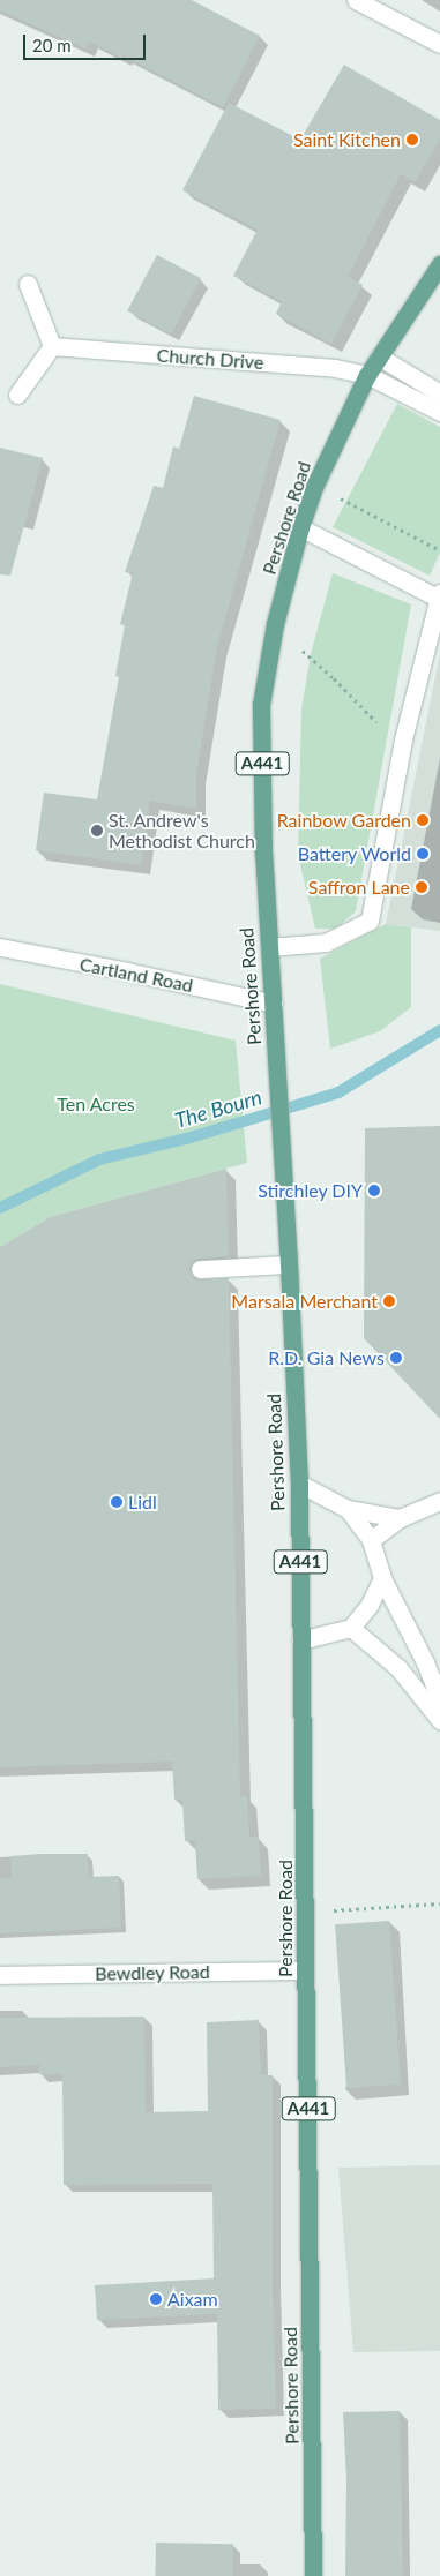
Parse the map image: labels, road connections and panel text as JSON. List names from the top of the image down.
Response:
{
  "streets": {
    "main road": ["Pershore Road", "A441"],
    "street": ["Church Drive", "Cartland Road", "Bewdley Road"]
  },
  "crossings": [
    ["Church Drive", "Pershore Road"],
    ["Pershore Road", "Cartland Road"],
    ["Pershore Road", "Bewdley Road"]
  ],
  "water": ["The Bourn"],
  "parks": ["Ten Acres"],
  "places": [
    "Saint Kitchen",
    "Rainbow Garden",
    "St. Andrew's Methodist Church",
    "Battery World",
    "Saffron Lane",
    "Stirchley DIY",
    "Marsala Merchant",
    "R.D. Gia News",
    "Lidl",
    "Aixam"
  ],
  "scale_bar": "20 m"
}
